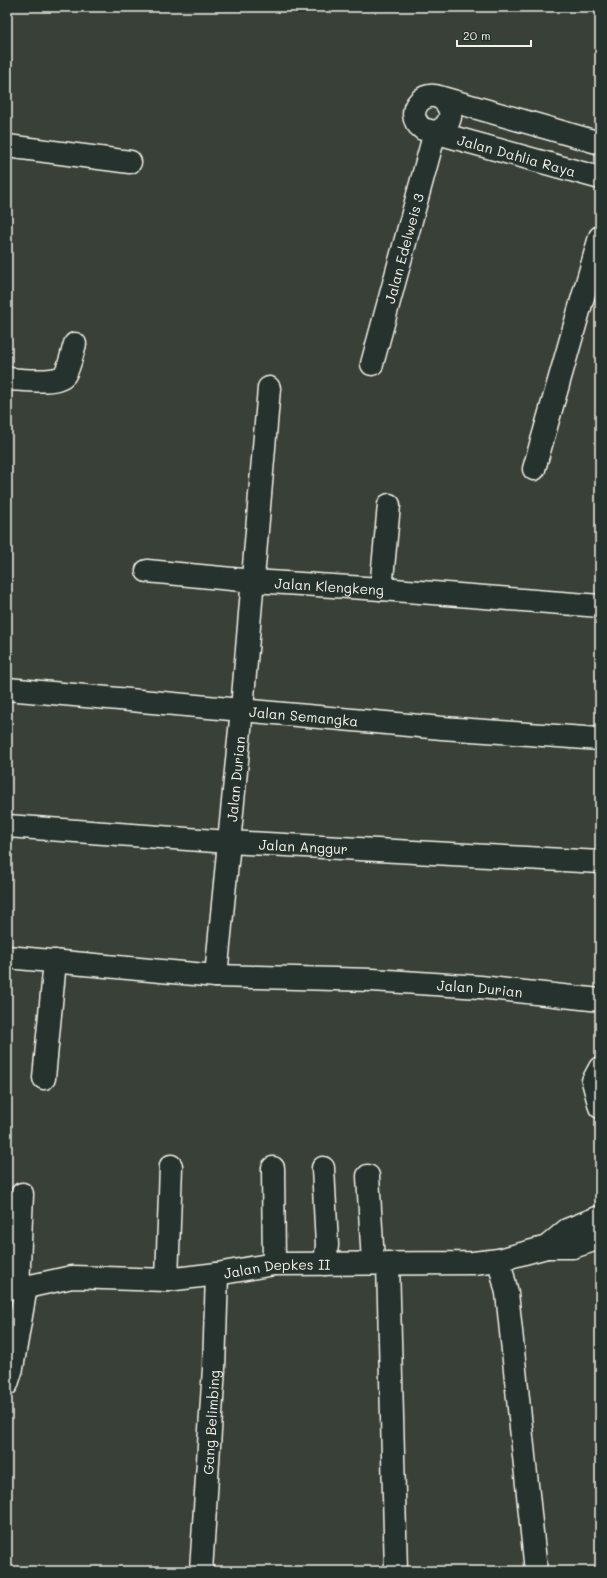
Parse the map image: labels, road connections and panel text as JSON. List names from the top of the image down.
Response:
{
  "streets": {
    "street": [
      "Jalan Dahlia Raya",
      "Jalan Edelweis 3",
      "Jalan Klengkeng",
      "Jalan Semangka",
      "Jalan Durian",
      "Jalan Anggur",
      "Jalan Depkes II",
      "Gang Belimbing"
    ]
  },
  "crossings": [
    ["Jalan Dahlia Raya", "Jalan Edelweis 3"],
    ["Jalan Klengkeng", "Jalan Durian"],
    ["Jalan Semangka", "Jalan Durian"],
    ["Jalan Durian", "Jalan Anggur"],
    ["Jalan Depkes II", "Gang Belimbing"]
  ],
  "scale_bar": "20 m"
}
